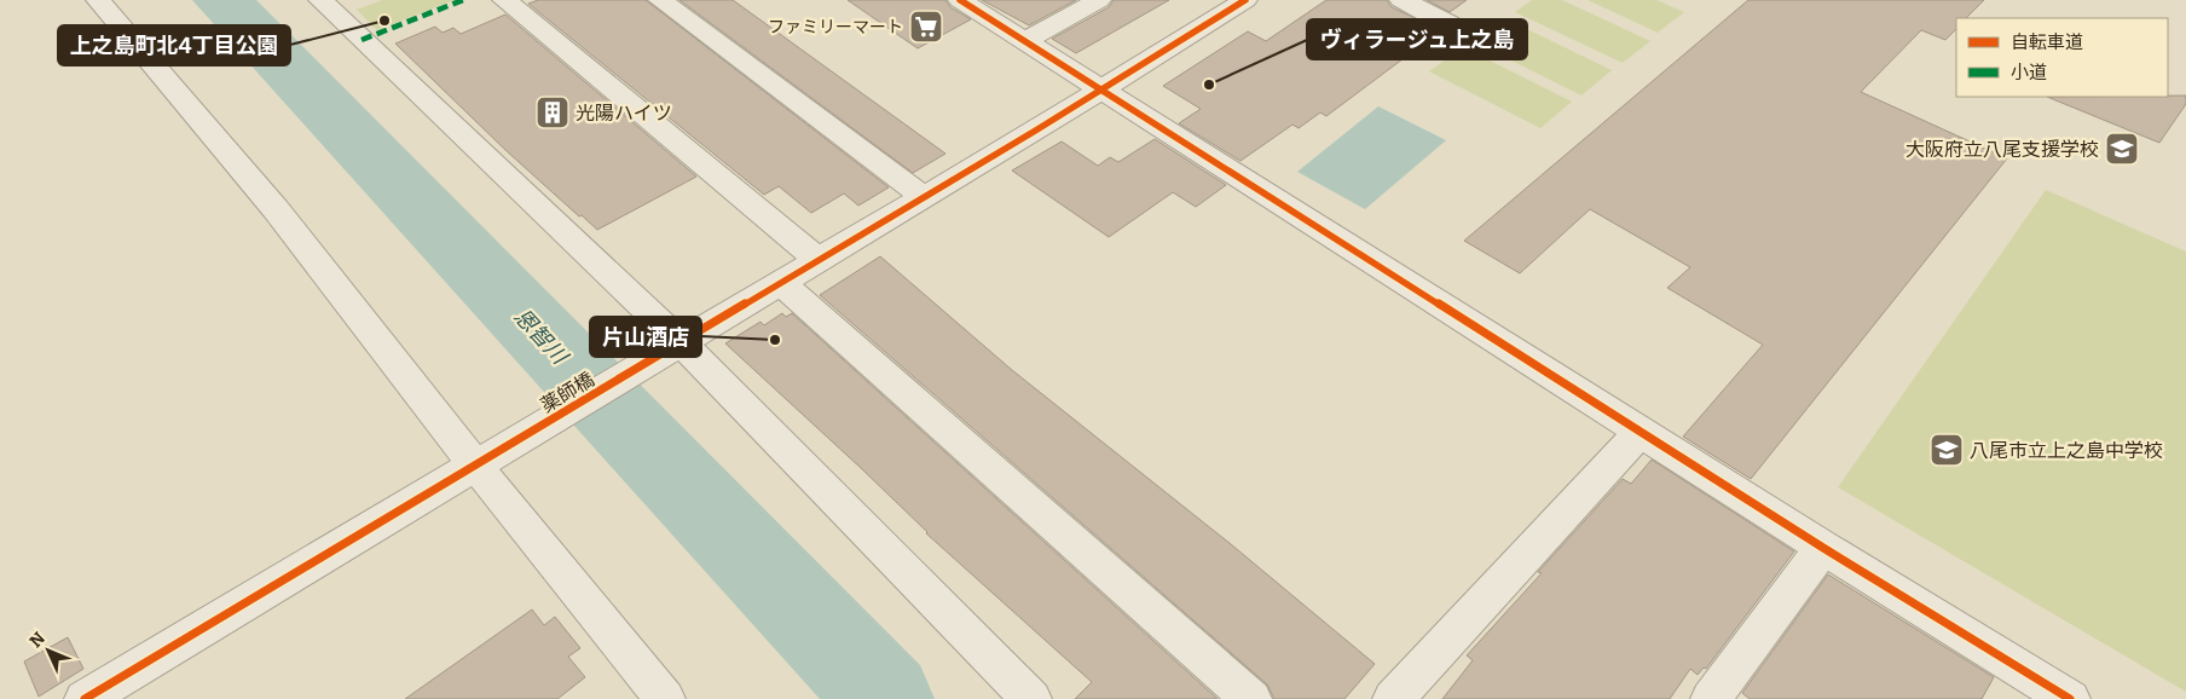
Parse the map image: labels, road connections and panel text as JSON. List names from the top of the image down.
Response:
{
  "streets": {
    "street": ["薬師橋"]
  },
  "water": ["恩智川"],
  "places": {
    "other": ["上之島町北4丁目公園", "ヴィラージュ上之島", "片山酒店"],
    "supermarket": ["ファミリーマート"],
    "building": ["光陽ハイツ"],
    "school or university": ["大阪府立八尾支援学校", "八尾市立上之島中学校"]
  },
  "legend": ["自転車道", "小道"],
  "north": "top left"
}
